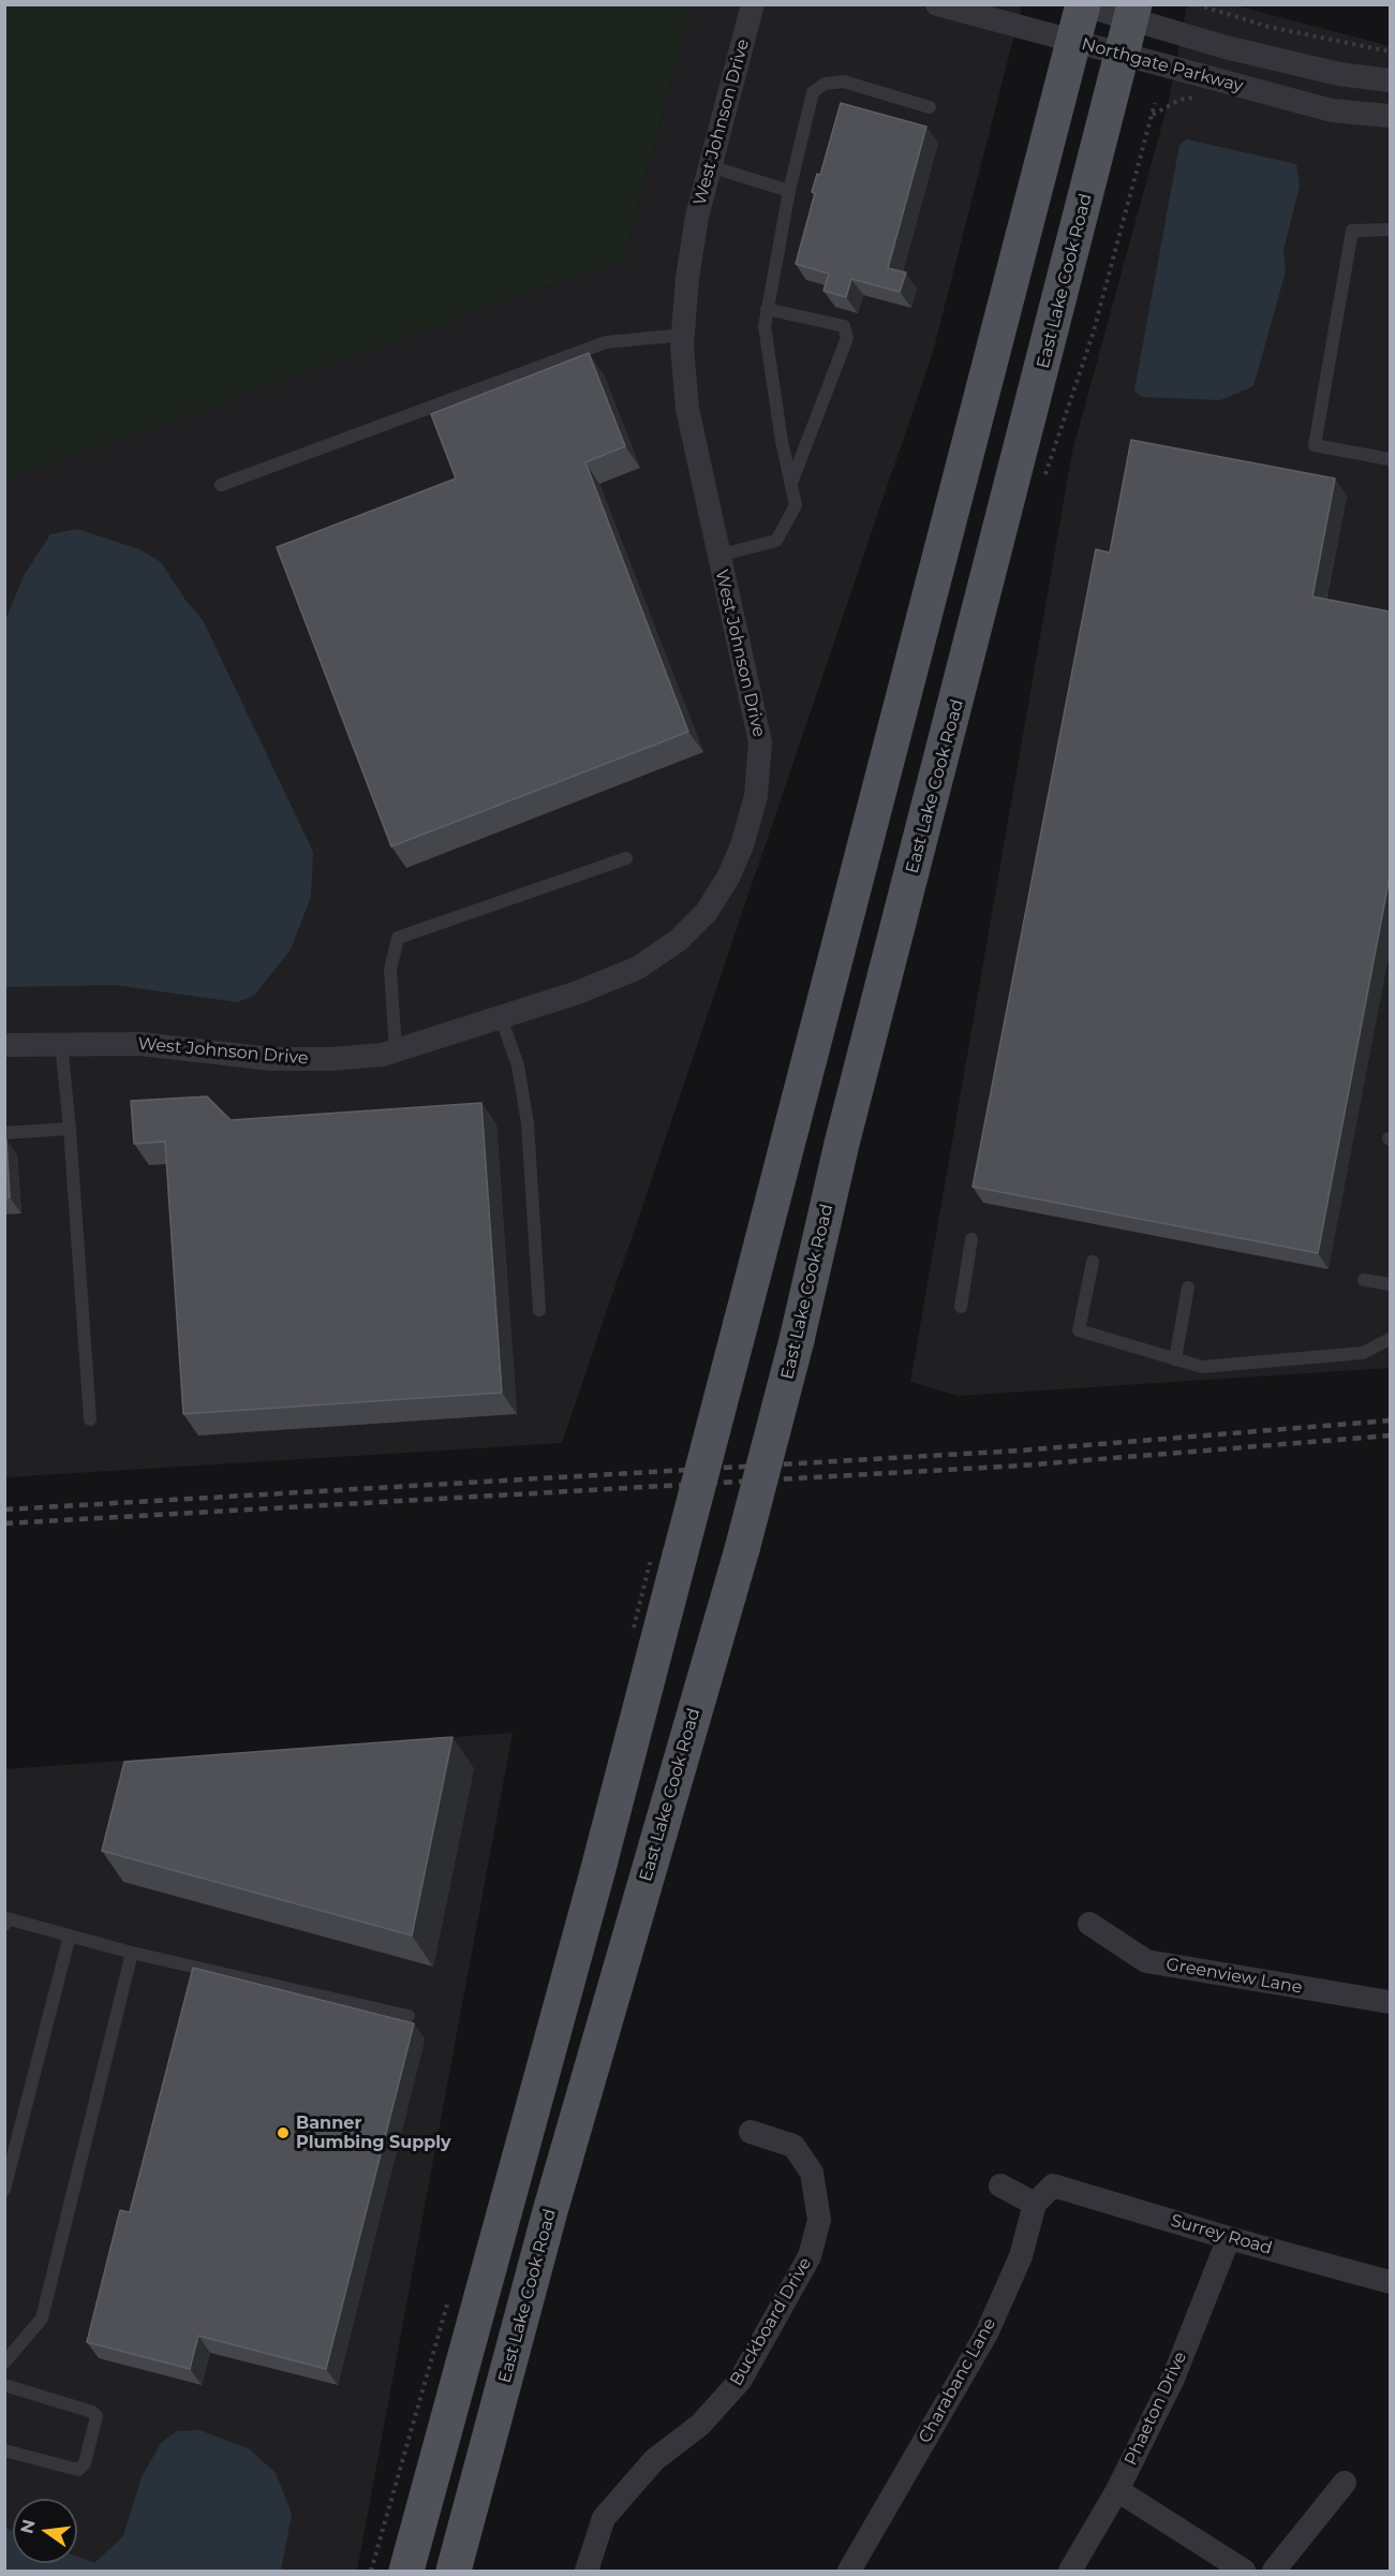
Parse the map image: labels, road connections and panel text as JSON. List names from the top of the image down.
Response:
{
  "streets": {
    "main road": ["East Lake Cook Road"],
    "street": [
      "Northgate Parkway",
      "West Johnson Drive",
      "Greenview Lane",
      "Surrey Road",
      "Buckboard Drive",
      "Charabanc Lane",
      "Phaeton Drive"
    ]
  },
  "crossings": [
    ["Northgate Parkway", "East Lake Cook Road"],
    ["Surrey Road", "Charabanc Lane"],
    ["Surrey Road", "Phaeton Drive"]
  ],
  "places": ["Banner Plumbing Supply"],
  "north": "left"
}
